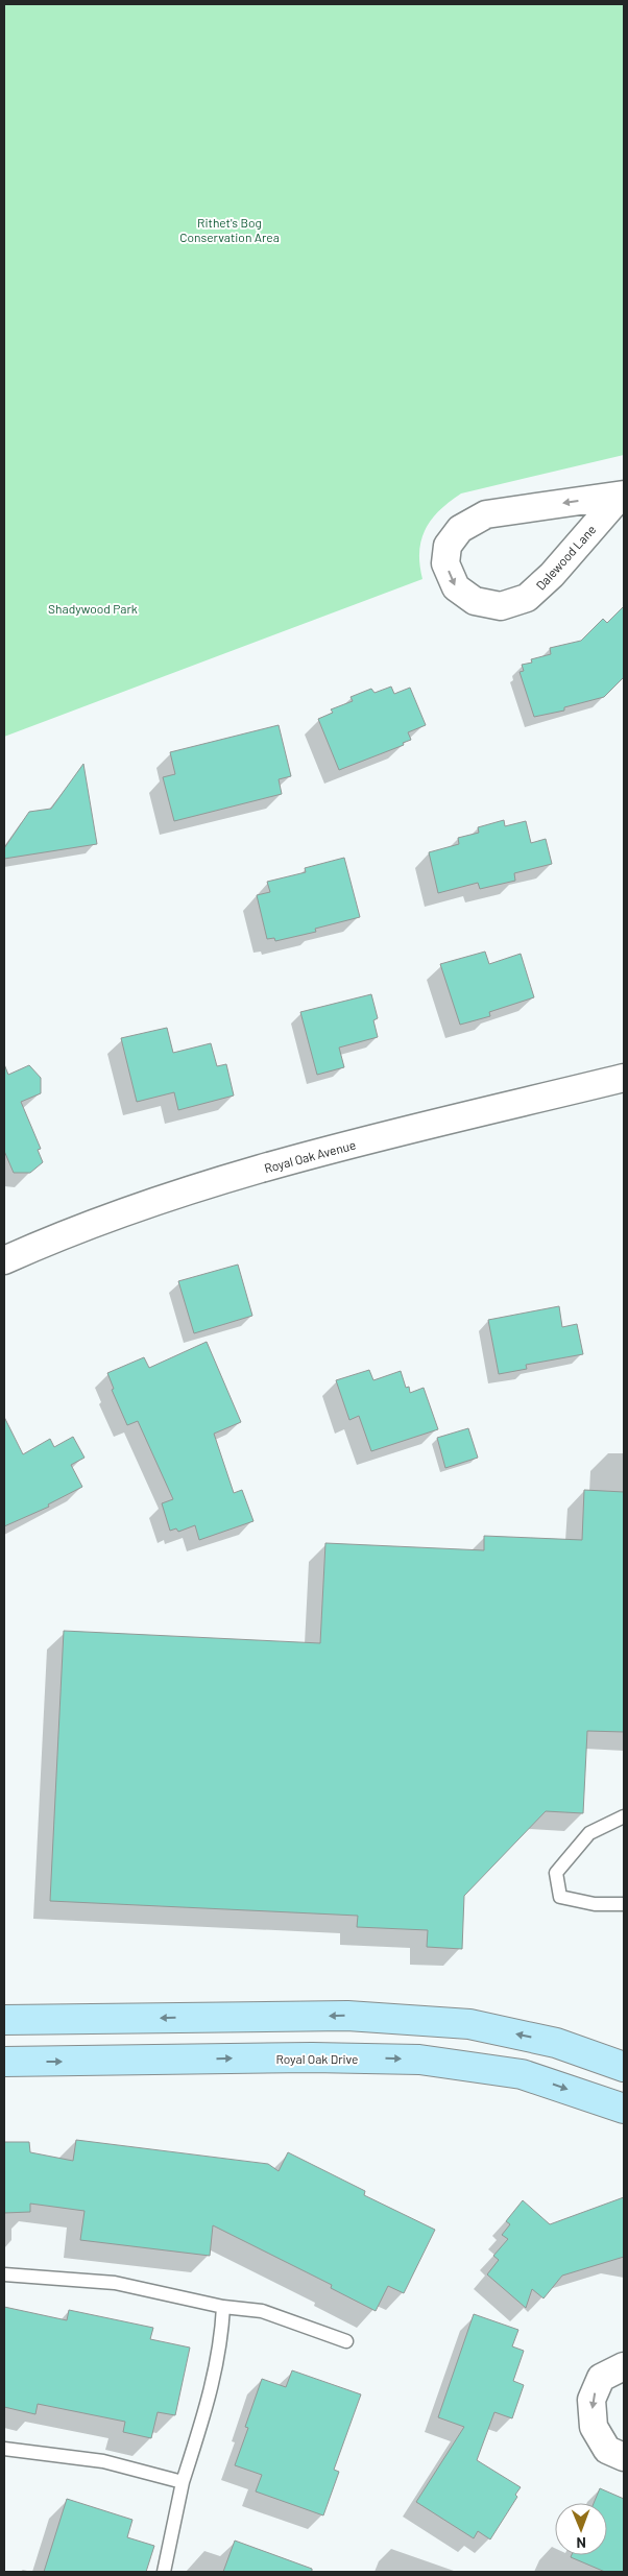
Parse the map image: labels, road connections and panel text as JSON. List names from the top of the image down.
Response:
{
  "streets": {
    "main road": ["Royal Oak Drive"],
    "street": ["Dalewood Lane", "Royal Oak Avenue"]
  },
  "parks": ["Rithet's Bog Conservation Area", "Shadywood Park"],
  "north": "bottom"
}
